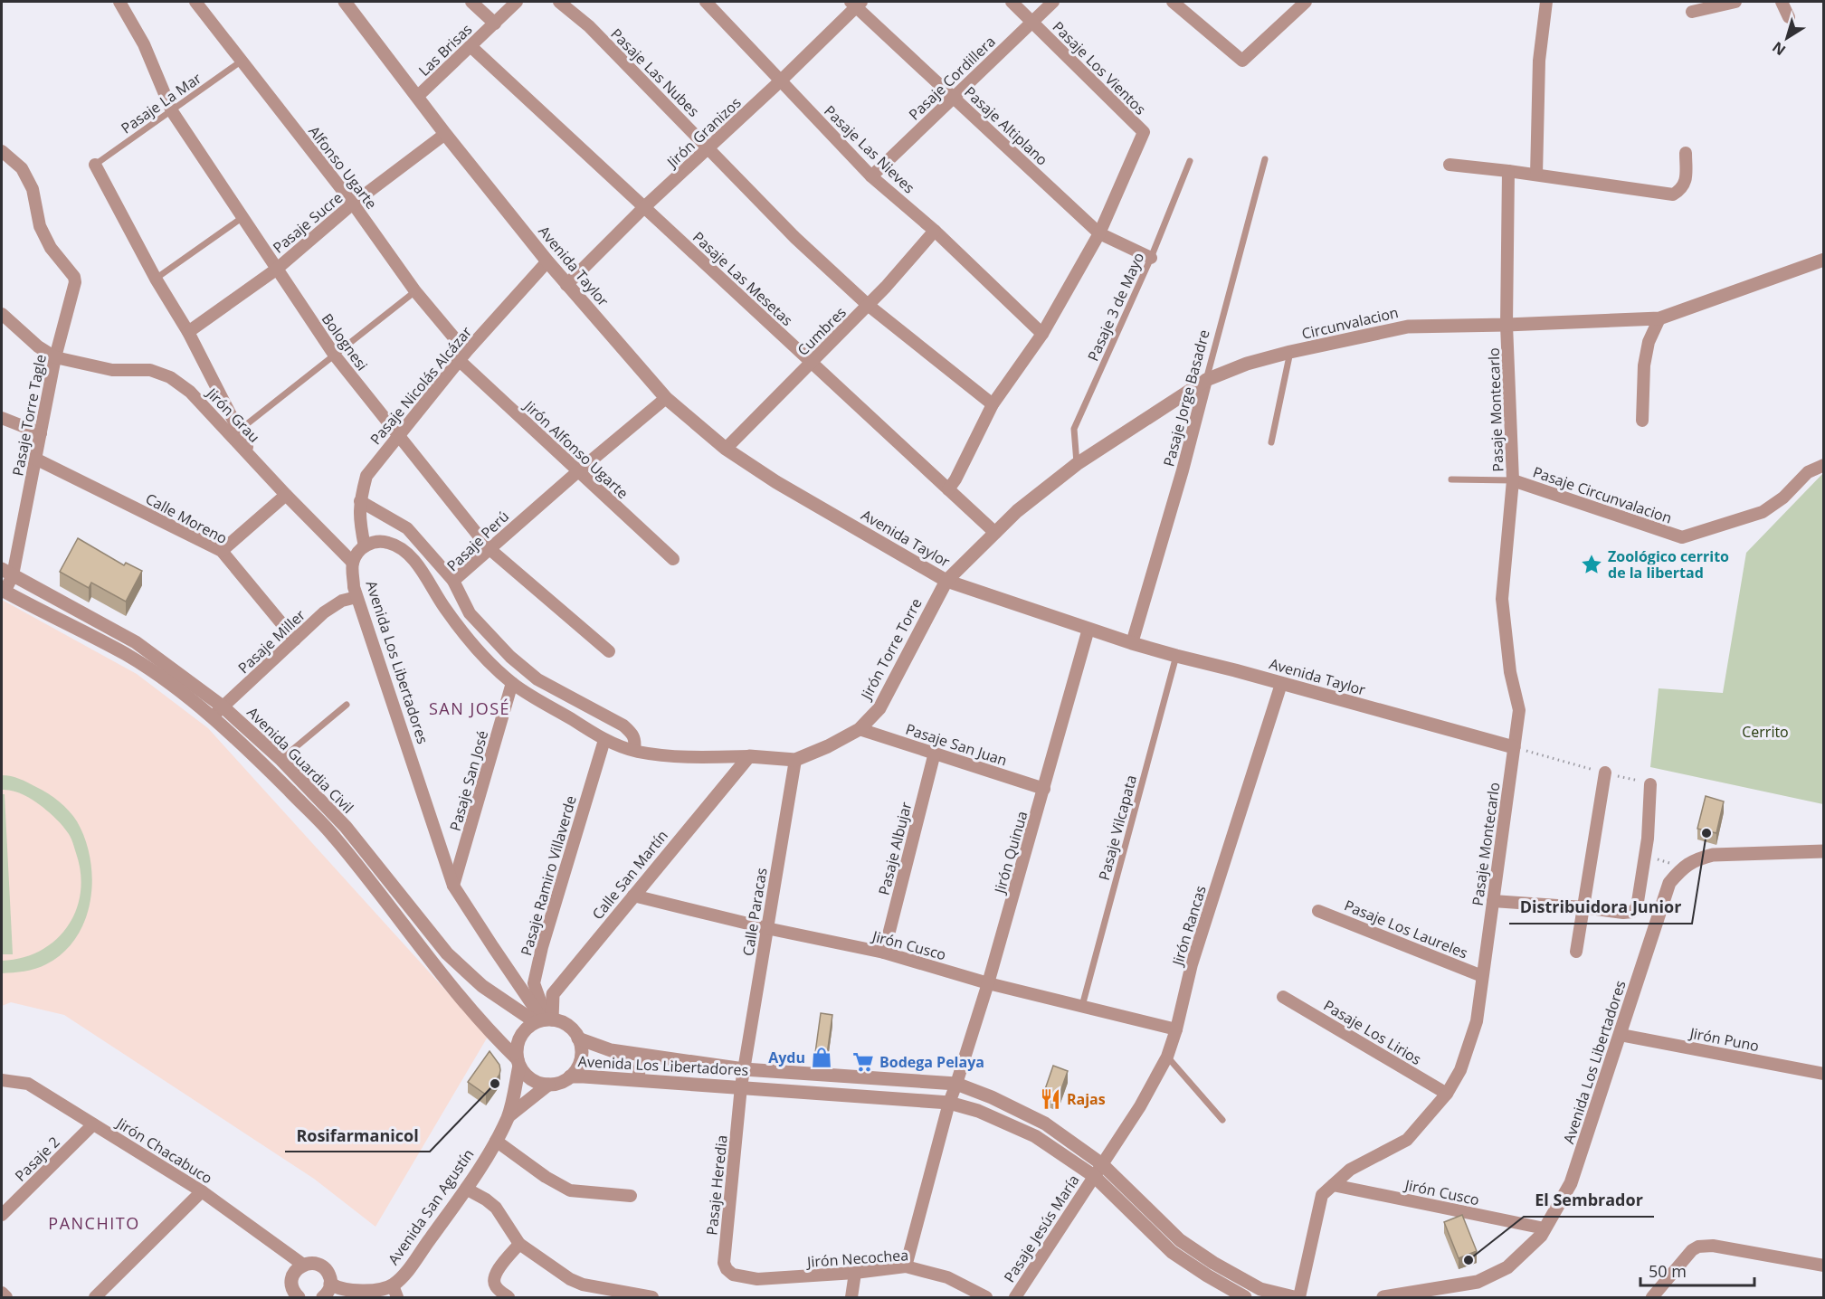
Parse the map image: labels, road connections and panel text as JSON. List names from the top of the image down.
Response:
{
  "streets": {
    "street": [
      "Las Brisas",
      "Pasaje Los Vientos",
      "Pasaje Las Nubes",
      "Pasaje Cordillera",
      "Pasaje Altiplano",
      "Jirón Granizos",
      "Pasaje Las Nieves",
      "Alfonso Ugarte",
      "Pasaje Sucre",
      "Avenida Taylor",
      "Pasaje Las Mesetas",
      "Circunvalacion",
      "Cumbres",
      "Bolognesi",
      "Pasaje Nicolás Alcázar",
      "Pasaje Jorge Basadre",
      "Pasaje Montecarlo",
      "Pasaje Torre Tagle",
      "Jirón Grau",
      "Jirón Alfonso Ugarte",
      "Pasaje Circunvalacion",
      "Calle Moreno",
      "Pasaje Perú",
      "Pasaje Miller",
      "Jirón Torre Torre",
      "Avenida Los Libertadores",
      "Pasaje San Juan",
      "Avenida Guardia Civil",
      "Pasaje San José",
      "Pasaje Albujar",
      "Jirón Quinua",
      "Calle San Martín",
      "Pasaje Ramiro Villaverde",
      "Calle Paracas",
      "Jirón Rancas",
      "Pasaje Los Laureles",
      "Jirón Cusco",
      "Pasaje Los Lirios",
      "Jirón Puno",
      "Jirón Chacabuco",
      "Pasaje 2",
      "Pasaje Heredia",
      "Avenida San Agustín",
      "Pasaje Jesús María",
      "Jirón Necochea"
    ],
    "lane": ["Pasaje La Mar", "Pasaje 3 de Mayo", "Pasaje Vilcapata"]
  },
  "crossings": [
    ["Las Brisas", "Avenida Taylor"],
    ["Las Brisas", "Pasaje Las Mesetas"],
    ["Pasaje Los Vientos", "Pasaje Cordillera"],
    ["Pasaje Los Vientos", "Pasaje Altiplano"],
    ["Pasaje Las Nubes", "Jirón Granizos"],
    ["Pasaje Las Nubes", "Cumbres"],
    ["Pasaje Cordillera", "Pasaje Altiplano"],
    ["Pasaje Cordillera", "Pasaje Las Nieves"],
    ["Pasaje La Mar", "Alfonso Ugarte"],
    ["Pasaje La Mar", "Bolognesi"],
    ["Pasaje Altiplano", "Jirón Granizos"],
    ["Pasaje Altiplano", "Pasaje 3 de Mayo"],
    ["Jirón Granizos", "Pasaje Las Nieves"],
    ["Jirón Granizos", "Avenida Taylor"],
    ["Jirón Granizos", "Pasaje Las Mesetas"],
    ["Pasaje Las Nieves", "Cumbres"],
    ["Alfonso Ugarte", "Pasaje Sucre"],
    ["Alfonso Ugarte", "Pasaje Nicolás Alcázar"],
    ["Alfonso Ugarte", "Jirón Alfonso Ugarte"],
    ["Pasaje Sucre", "Avenida Taylor"],
    ["Pasaje Sucre", "Bolognesi"],
    ["Avenida Taylor", "Circunvalacion"],
    ["Avenida Taylor", "Cumbres"],
    ["Avenida Taylor", "Pasaje Nicolás Alcázar"],
    ["Avenida Taylor", "Pasaje Jorge Basadre"],
    ["Avenida Taylor", "Pasaje Montecarlo"],
    ["Avenida Taylor", "Pasaje Perú"],
    ["Avenida Taylor", "Jirón Torre Torre"],
    ["Avenida Taylor", "Pasaje Vilcapata"],
    ["Avenida Taylor", "Jirón Quinua"],
    ["Avenida Taylor", "Jirón Rancas"],
    ["Pasaje Las Mesetas", "Circunvalacion"],
    ["Pasaje Las Mesetas", "Cumbres"],
    ["Pasaje 3 de Mayo", "Circunvalacion"],
    ["Circunvalacion", "Pasaje Jorge Basadre"],
    ["Circunvalacion", "Pasaje Montecarlo"],
    ["Circunvalacion", "Jirón Torre Torre"],
    ["Bolognesi", "Pasaje Nicolás Alcázar"],
    ["Bolognesi", "Pasaje Perú"],
    ["Pasaje Nicolás Alcázar", "Jirón Alfonso Ugarte"],
    ["Pasaje Montecarlo", "Pasaje Circunvalacion"],
    ["Pasaje Montecarlo", "Pasaje Los Laureles"],
    ["Pasaje Montecarlo", "Jirón Cusco"],
    ["Pasaje Montecarlo", "Pasaje Los Lirios"],
    ["Pasaje Torre Tagle", "Jirón Grau"],
    ["Pasaje Torre Tagle", "Calle Moreno"],
    ["Pasaje Torre Tagle", "Avenida Guardia Civil"],
    ["Jirón Grau", "Avenida Los Libertadores"],
    ["Jirón Alfonso Ugarte", "Pasaje Perú"],
    ["Calle Moreno", "Pasaje Miller"],
    ["Pasaje Miller", "Avenida Los Libertadores"],
    ["Pasaje Miller", "Avenida Guardia Civil"],
    ["Jirón Torre Torre", "Pasaje San Juan"],
    ["Avenida Los Libertadores", "Avenida Guardia Civil"],
    ["Avenida Los Libertadores", "Pasaje San José"],
    ["Avenida Los Libertadores", "Jirón Quinua"],
    ["Avenida Los Libertadores", "Calle San Martín"],
    ["Avenida Los Libertadores", "Pasaje Ramiro Villaverde"],
    ["Avenida Los Libertadores", "Calle Paracas"],
    ["Avenida Los Libertadores", "Jirón Rancas"],
    ["Avenida Los Libertadores", "Jirón Cusco"],
    ["Avenida Los Libertadores", "Jirón Puno"],
    ["Avenida Los Libertadores", "Pasaje Heredia"],
    ["Avenida Los Libertadores", "Avenida San Agustín"],
    ["Avenida Los Libertadores", "Pasaje Jesús María"],
    ["Pasaje San Juan", "Pasaje Albujar"],
    ["Pasaje San Juan", "Jirón Quinua"],
    ["Avenida Guardia Civil", "Calle San Martín"],
    ["Avenida Guardia Civil", "Pasaje Ramiro Villaverde"],
    ["Avenida Guardia Civil", "Avenida San Agustín"],
    ["Pasaje Vilcapata", "Jirón Cusco"],
    ["Pasaje Albujar", "Jirón Cusco"],
    ["Jirón Quinua", "Jirón Cusco"],
    ["Calle San Martín", "Pasaje Ramiro Villaverde"],
    ["Calle San Martín", "Jirón Cusco"],
    ["Calle San Martín", "Avenida San Agustín"],
    ["Pasaje Ramiro Villaverde", "Avenida San Agustín"],
    ["Calle Paracas", "Jirón Cusco"],
    ["Calle Paracas", "Pasaje Heredia"],
    ["Jirón Rancas", "Jirón Cusco"],
    ["Jirón Rancas", "Pasaje Jesús María"],
    ["Jirón Chacabuco", "Pasaje 2"],
    ["Pasaje Heredia", "Jirón Necochea"]
  ],
  "districts": ["SAN JOSÉ", "PANCHITO"],
  "parks": ["Cerrito"],
  "places": {
    "place": ["Zoológico cerrito de la libertad"],
    "other": ["Distribuidora Junior", "Rosifarmanicol", "El Sembrador"],
    "shop": ["Aydu"],
    "supermarket": ["Bodega Pelaya"],
    "restaurant": ["Rajas"]
  },
  "scale_bar": "50 m",
  "north": "bottom left"
}
